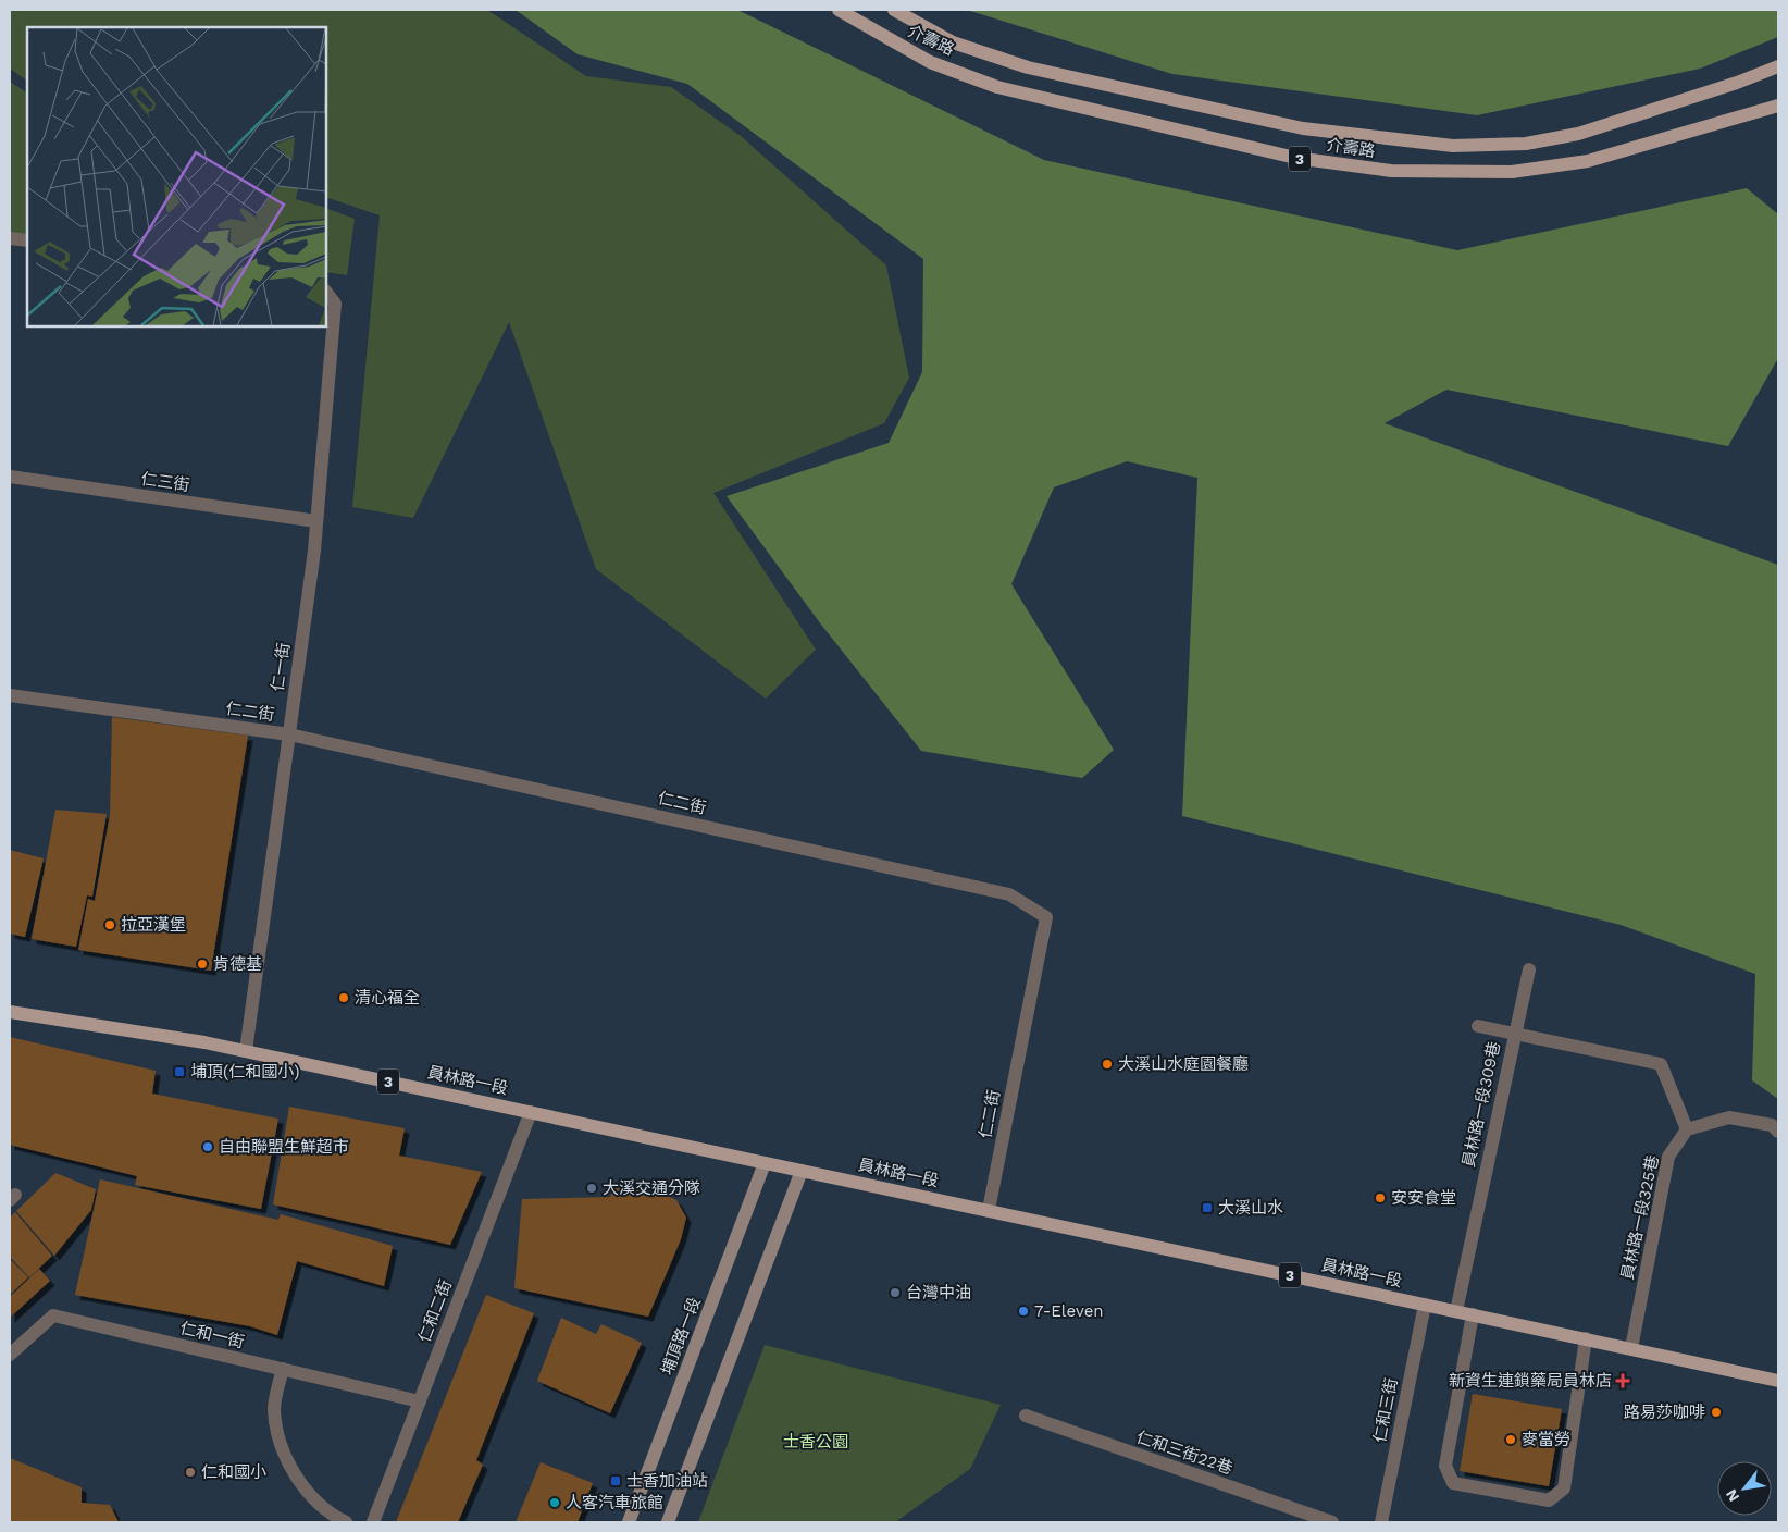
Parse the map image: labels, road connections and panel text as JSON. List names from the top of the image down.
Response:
{
  "streets": {
    "main road": ["介壽路", "3", "員林路一段"],
    "street": [
      "仁三街",
      "仁一街",
      "仁二街",
      "員林路一段309巷",
      "員林路一段325巷",
      "仁和二街",
      "仁和一街",
      "埔頂路一段",
      "仁和三街",
      "仁和三街22巷"
    ]
  },
  "crossings": [
    ["仁三街", "仁一街"],
    ["仁一街", "仁二街"],
    ["仁一街", "員林路一段"],
    ["仁二街", "員林路一段"],
    ["員林路一段", "員林路一段309巷"],
    ["員林路一段", "員林路一段325巷"],
    ["員林路一段", "仁和二街"],
    ["員林路一段", "埔頂路一段"],
    ["員林路一段", "仁和三街"],
    ["仁和二街", "仁和一街"]
  ],
  "parks": ["士香公園"],
  "places": {
    "other": [
      "拉亞漢堡",
      "肯德基",
      "清心福全",
      "大溪山水庭園餐廳",
      "自由聯盟生鮮超市",
      "大溪交通分隊",
      "安安食堂",
      "台灣中油",
      "7-Eleven",
      "路易莎咖啡",
      "麥當勞",
      "仁和國小",
      "人客汽車旅館"
    ],
    "transit": ["埔頂(仁和國小)", "大溪山水", "士香加油站"],
    "health": ["新資生連鎖藥局員林店"]
  },
  "north": "bottom left"
}
